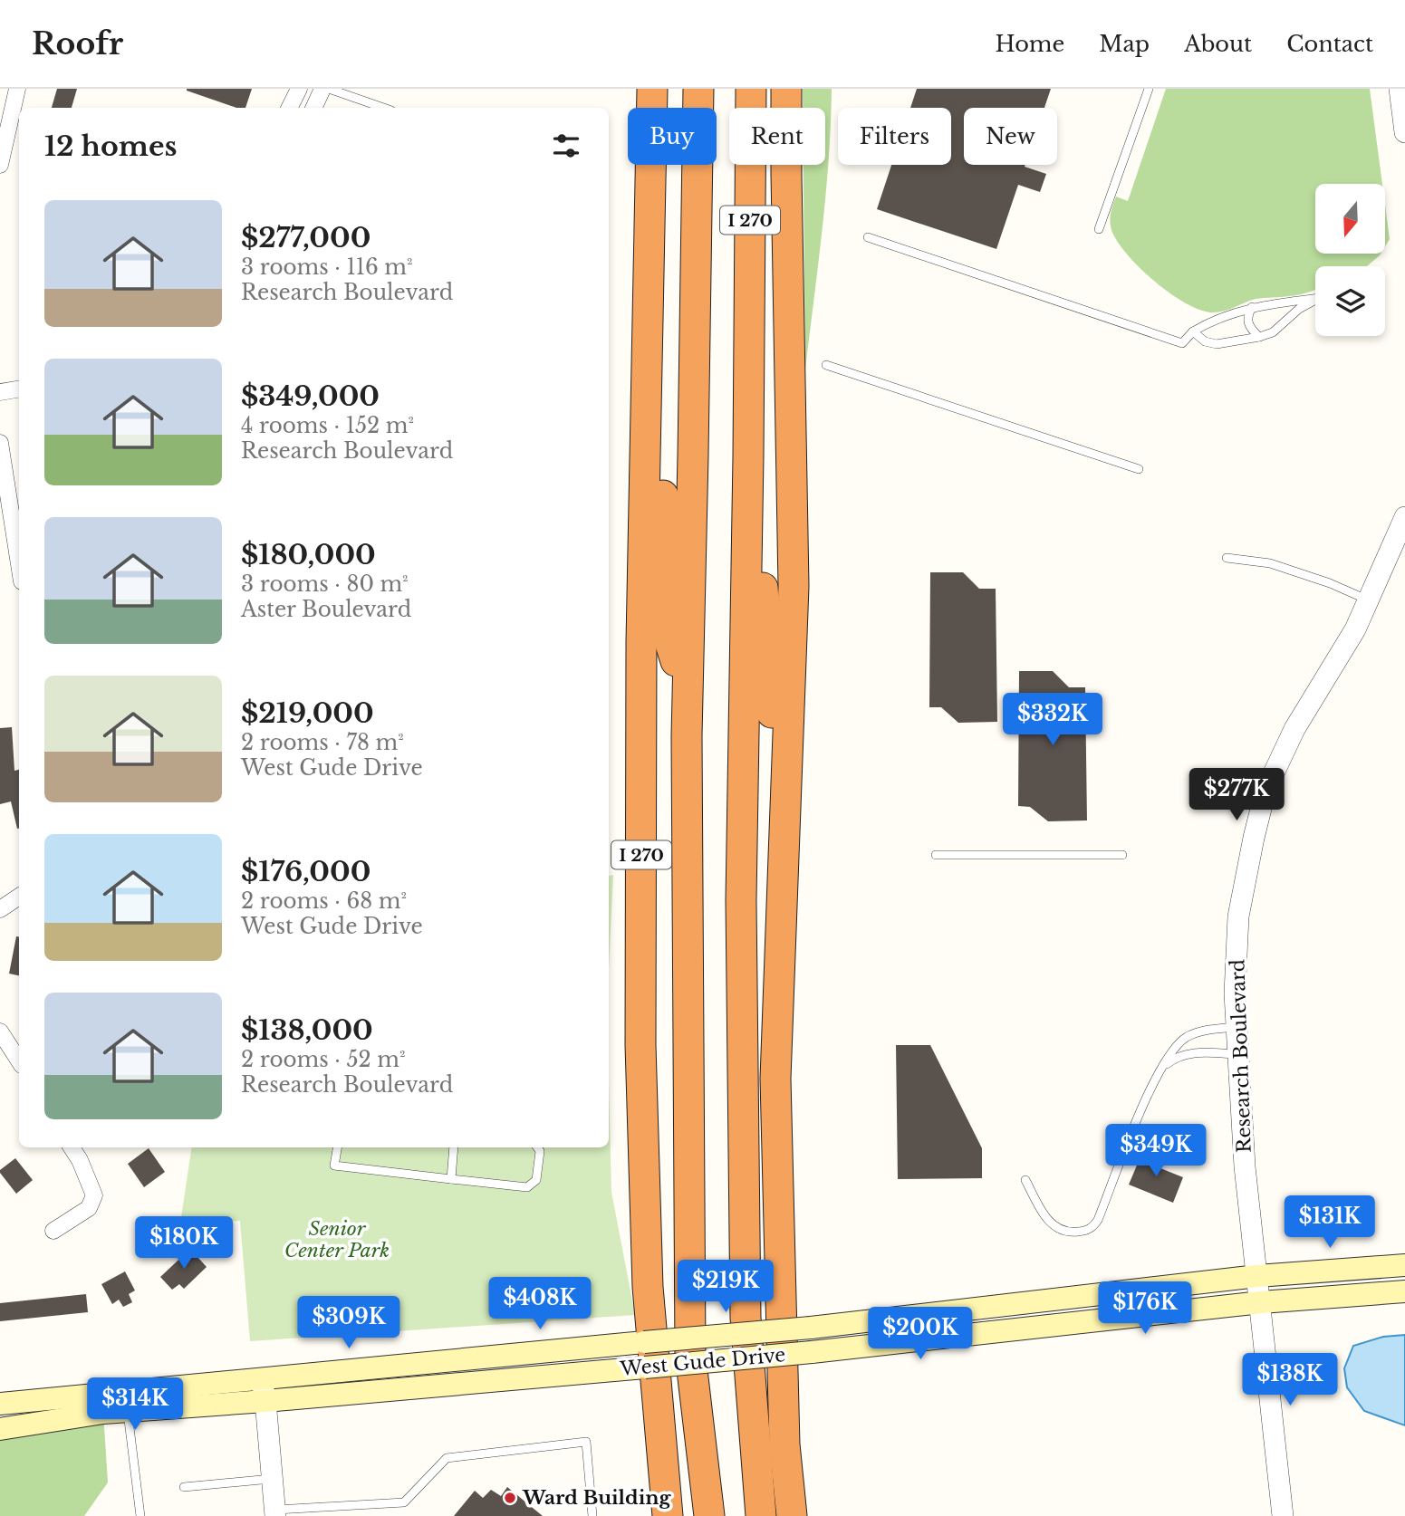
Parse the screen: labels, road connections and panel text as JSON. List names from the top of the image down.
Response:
{
  "streets": {
    "highway": ["I 270"],
    "main road": ["West Gude Drive"],
    "street": ["Research Boulevard"]
  },
  "crossings": [
    ["Research Boulevard", "West Gude Drive"]
  ],
  "parks": ["Senior Center Park"],
  "places": ["Ward Building"],
  "north": "bottom",
  "page": {
    "header": "Roofr",
    "nav": [
      "Home",
      "Map",
      "About",
      "Contact"
    ],
    "chip": [
      "Buy",
      "Rent",
      "Filters",
      "New"
    ],
    "heading": "12 homes",
    "list": [
      {
        "name": "$277,000",
        "note": "3 rooms · 116 m² · Research Boulevard"
      },
      {
        "name": "$349,000",
        "note": "4 rooms · 152 m² · Research Boulevard"
      },
      {
        "name": "$180,000",
        "note": "3 rooms · 80 m² · Aster Boulevard"
      },
      {
        "name": "$219,000",
        "note": "2 rooms · 78 m² · West Gude Drive"
      },
      {
        "name": "$176,000",
        "note": "2 rooms · 68 m² · West Gude Drive"
      },
      {
        "name": "$138,000",
        "note": "2 rooms · 52 m² · Research Boulevard"
      }
    ],
    "price": [
      "$332K",
      "$277K",
      "$349K",
      "$131K",
      "$180K",
      "$219K",
      "$408K",
      "$176K",
      "$309K",
      "$200K",
      "$138K",
      "$314K"
    ]
  }
}
